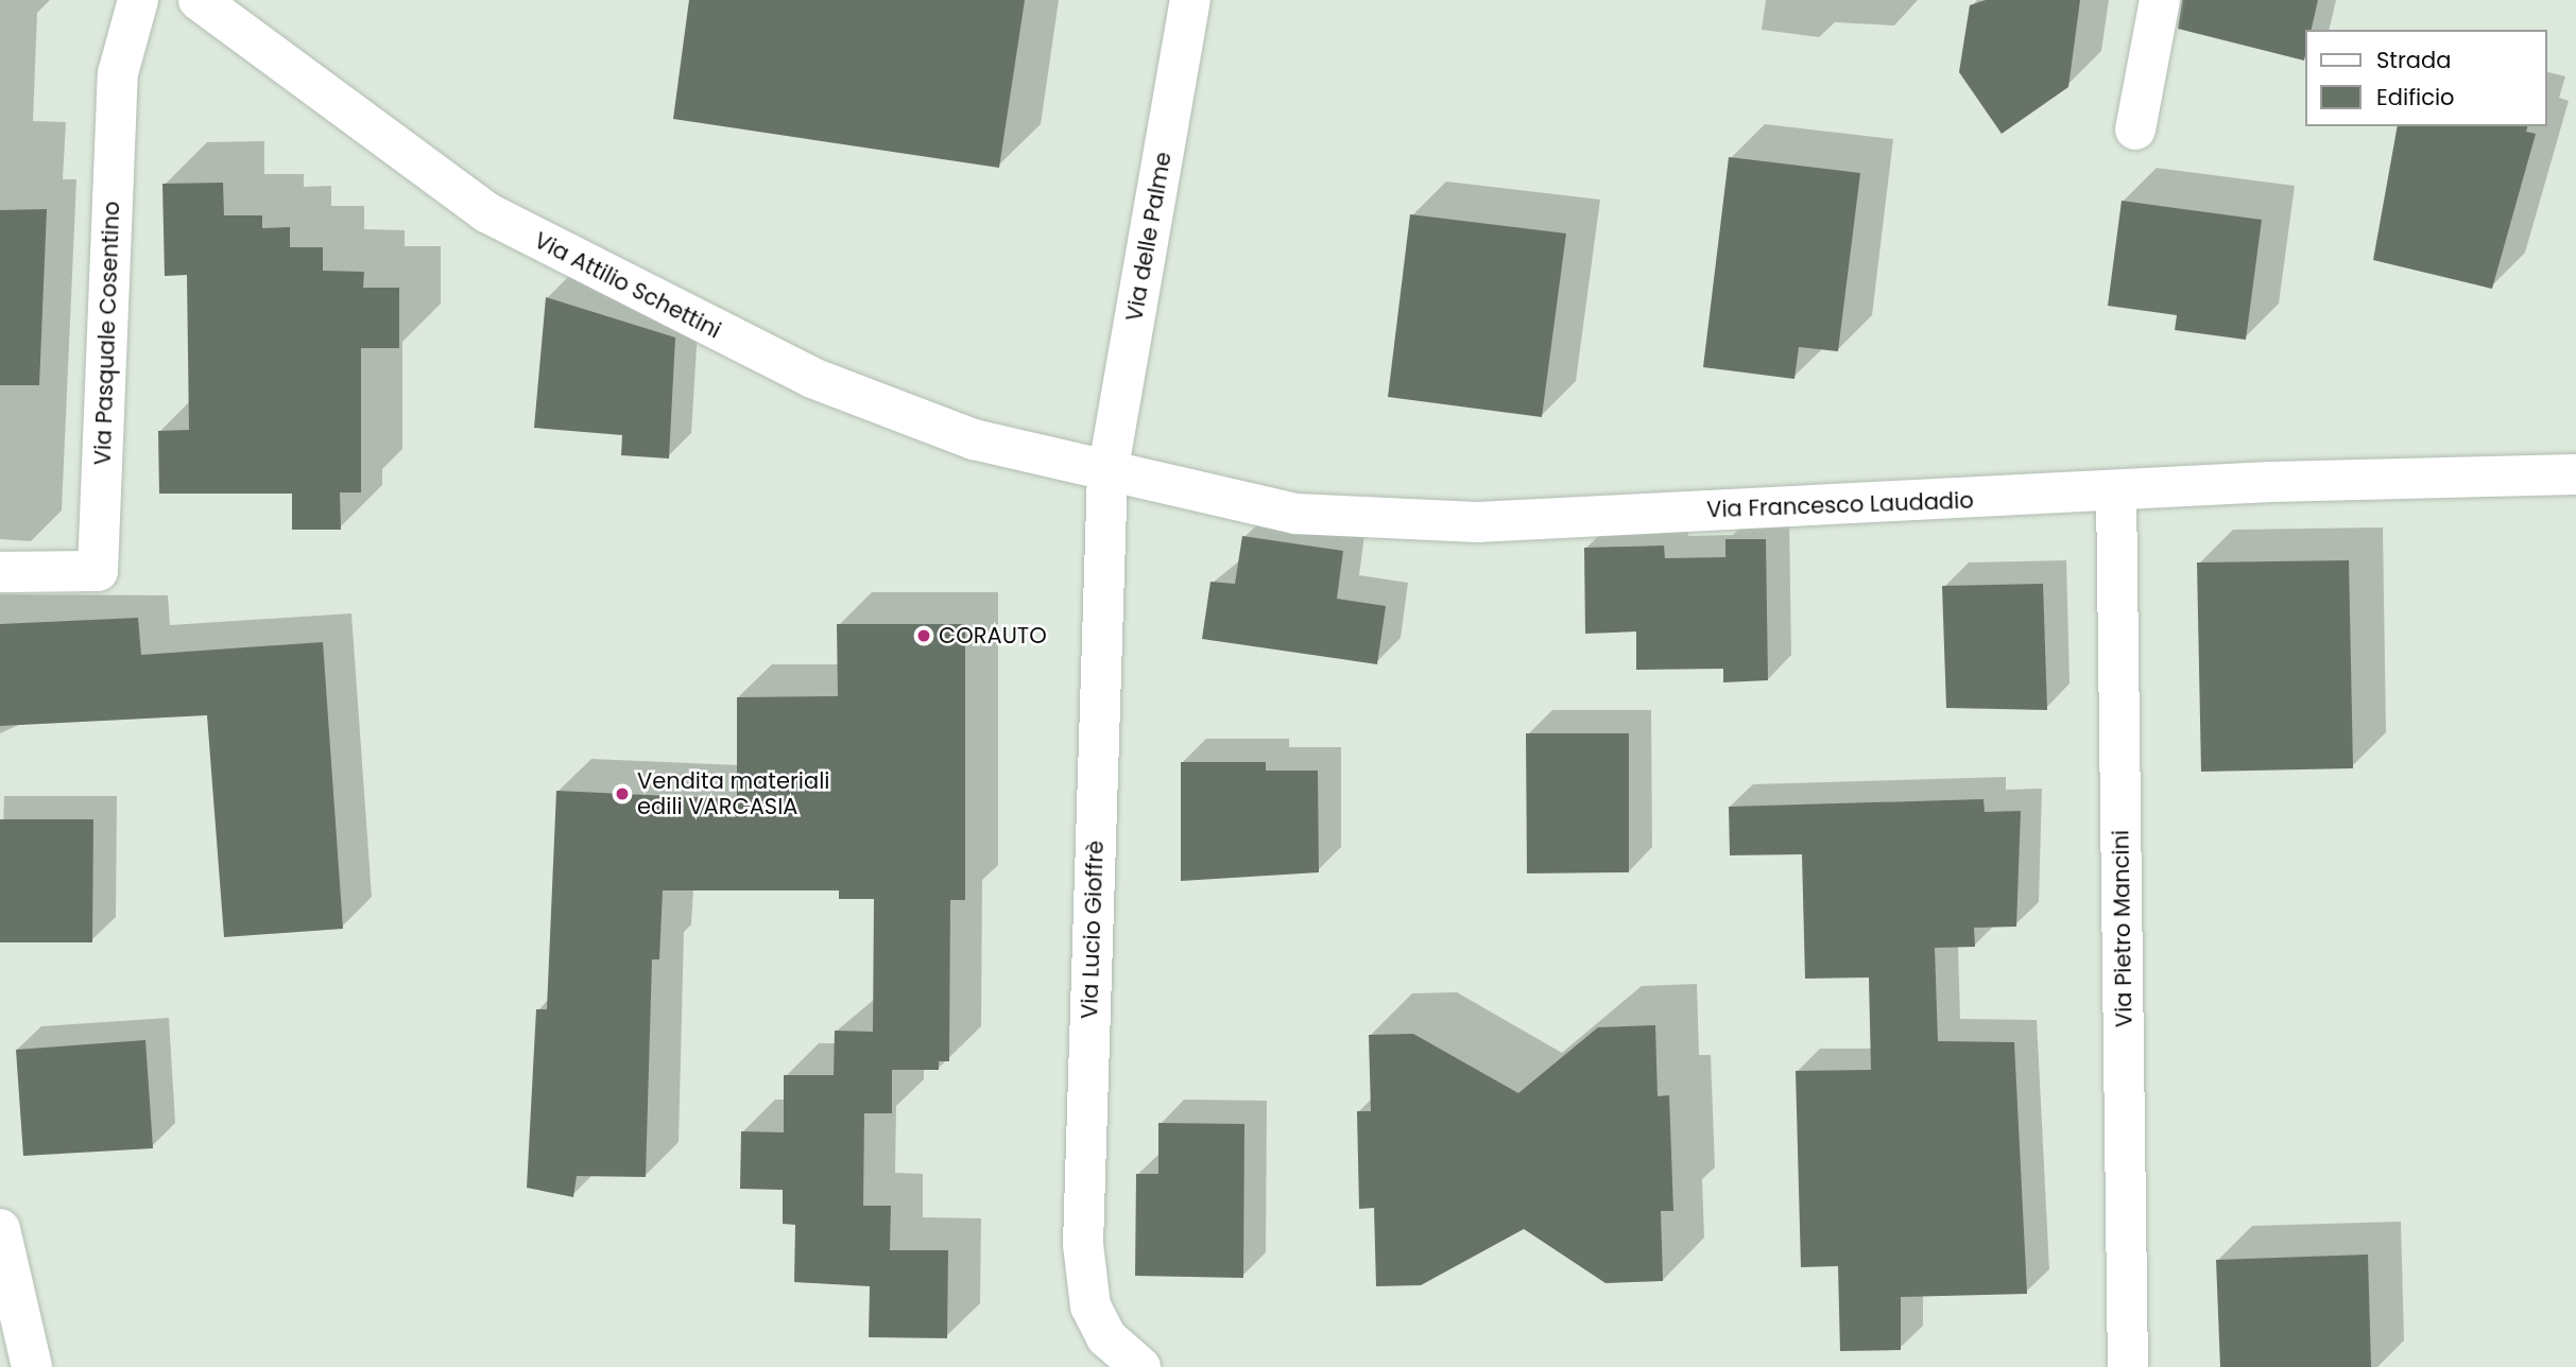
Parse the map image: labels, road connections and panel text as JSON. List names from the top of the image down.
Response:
{
  "streets": {
    "street": [
      "Via delle Palme",
      "Via Attilio Schettini",
      "Via Pasquale Cosentino",
      "Via Francesco Laudadio",
      "Via Pietro Mancini",
      "Via Lucio Gioffrè"
    ]
  },
  "crossings": [
    ["Via delle Palme", "Via Attilio Schettini"],
    ["Via delle Palme", "Via Francesco Laudadio"],
    ["Via delle Palme", "Via Lucio Gioffrè"],
    ["Via Attilio Schettini", "Via Francesco Laudadio"],
    ["Via Attilio Schettini", "Via Lucio Gioffrè"],
    ["Via Francesco Laudadio", "Via Pietro Mancini"],
    ["Via Francesco Laudadio", "Via Lucio Gioffrè"]
  ],
  "places": ["CORAUTO", "Vendita materiali edili VARCASIA"],
  "legend": ["Strada", "Edificio"]
}
